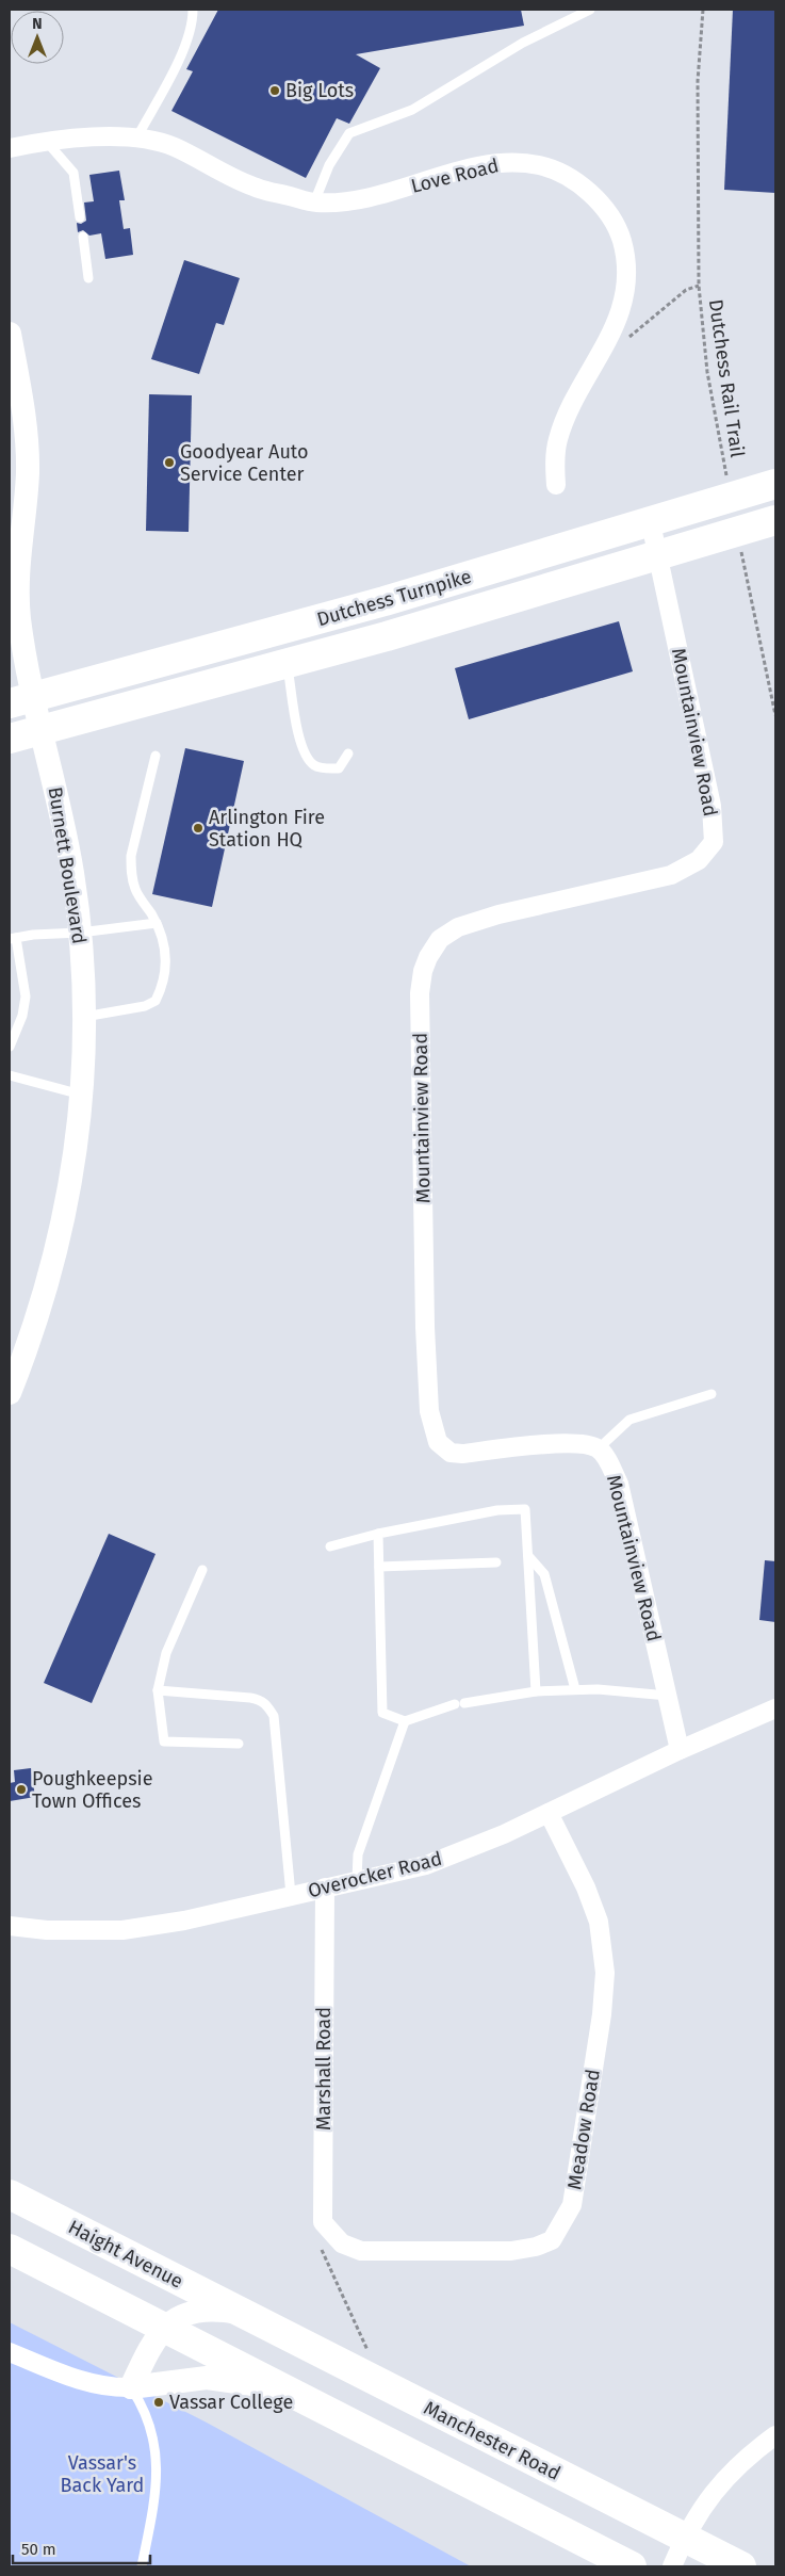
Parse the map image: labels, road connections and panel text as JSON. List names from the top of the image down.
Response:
{
  "streets": {
    "main road": ["Dutchess Turnpike", "Haight Avenue", "Manchester Road"],
    "street": [
      "Love Road",
      "Mountainview Road",
      "Burnett Boulevard",
      "Overocker Road",
      "Marshall Road",
      "Meadow Road"
    ],
    "path": ["Dutchess Rail Trail"]
  },
  "crossings": [
    ["Dutchess Turnpike", "Mountainview Road"],
    ["Dutchess Turnpike", "Burnett Boulevard"],
    ["Mountainview Road", "Overocker Road"],
    ["Overocker Road", "Marshall Road"],
    ["Overocker Road", "Meadow Road"],
    ["Marshall Road", "Meadow Road"],
    ["Haight Avenue", "Manchester Road"]
  ],
  "parks": ["Vassar's Back Yard"],
  "places": [
    "Big Lots",
    "Goodyear Auto Service Center",
    "Arlington Fire Station HQ",
    "Poughkeepsie Town Offices",
    "Vassar College"
  ],
  "scale_bar": "50 m",
  "north": "top"
}
